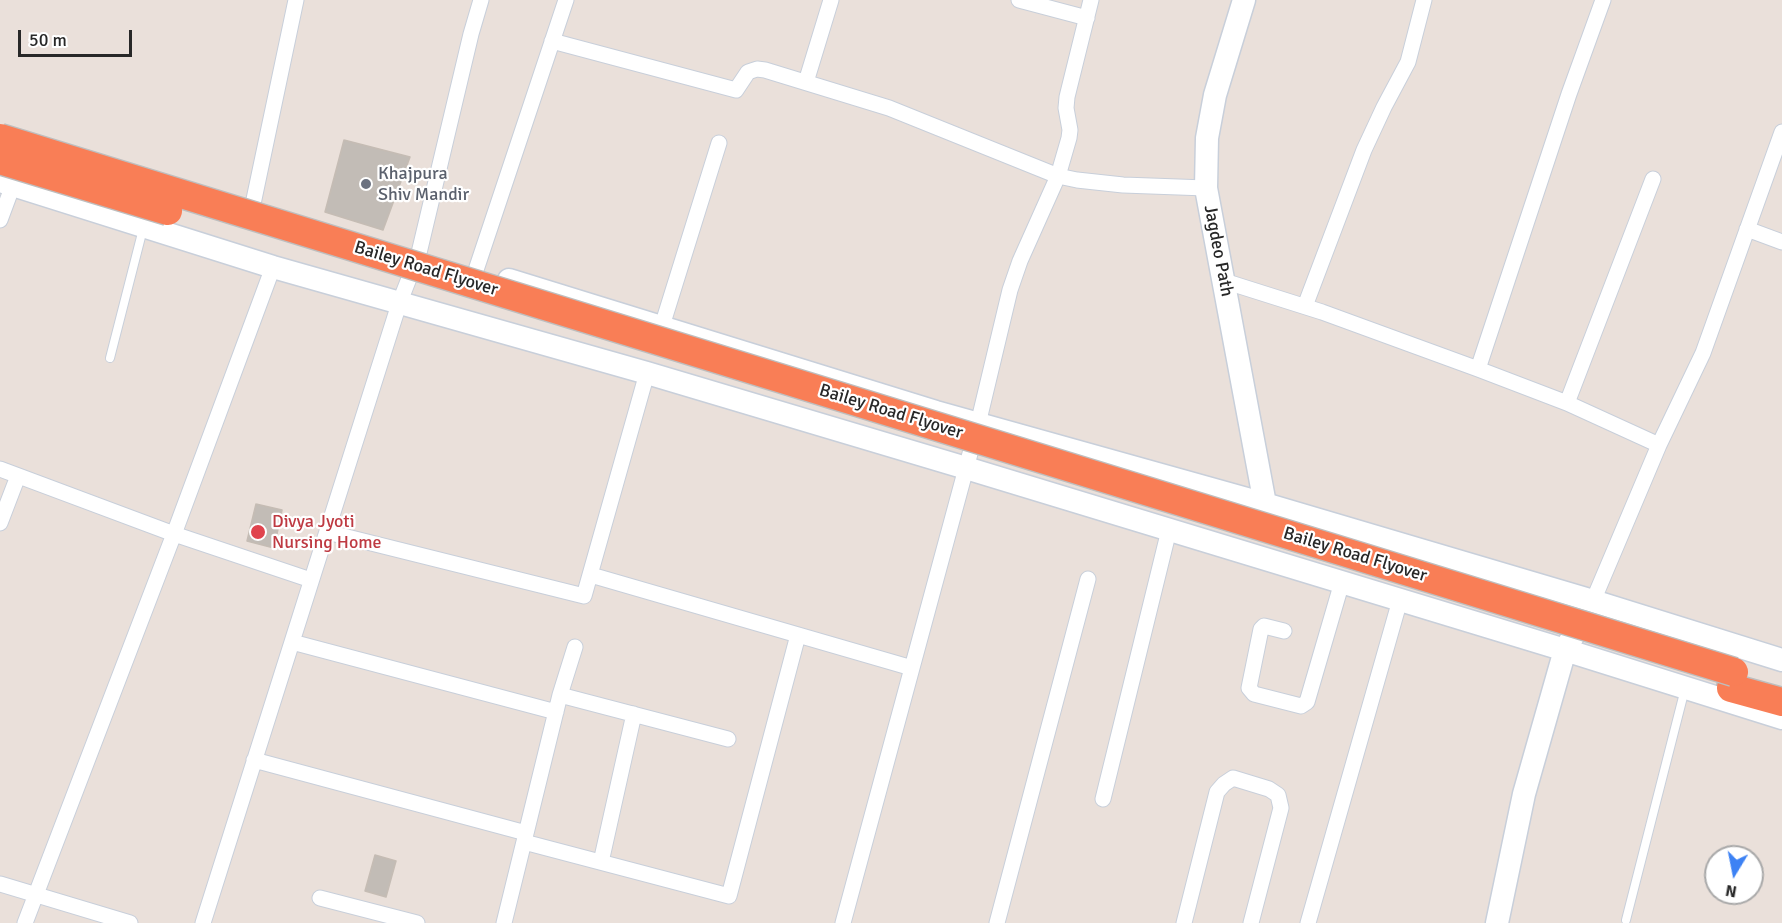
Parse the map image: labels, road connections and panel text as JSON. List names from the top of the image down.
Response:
{
  "streets": {
    "highway": ["Bailey Road Flyover"],
    "main road": ["Jagdeo Path"]
  },
  "places": ["Khajpura Shiv Mandir", "Divya Jyoti Nursing Home"],
  "scale_bar": "50 m",
  "north": "bottom"
}
